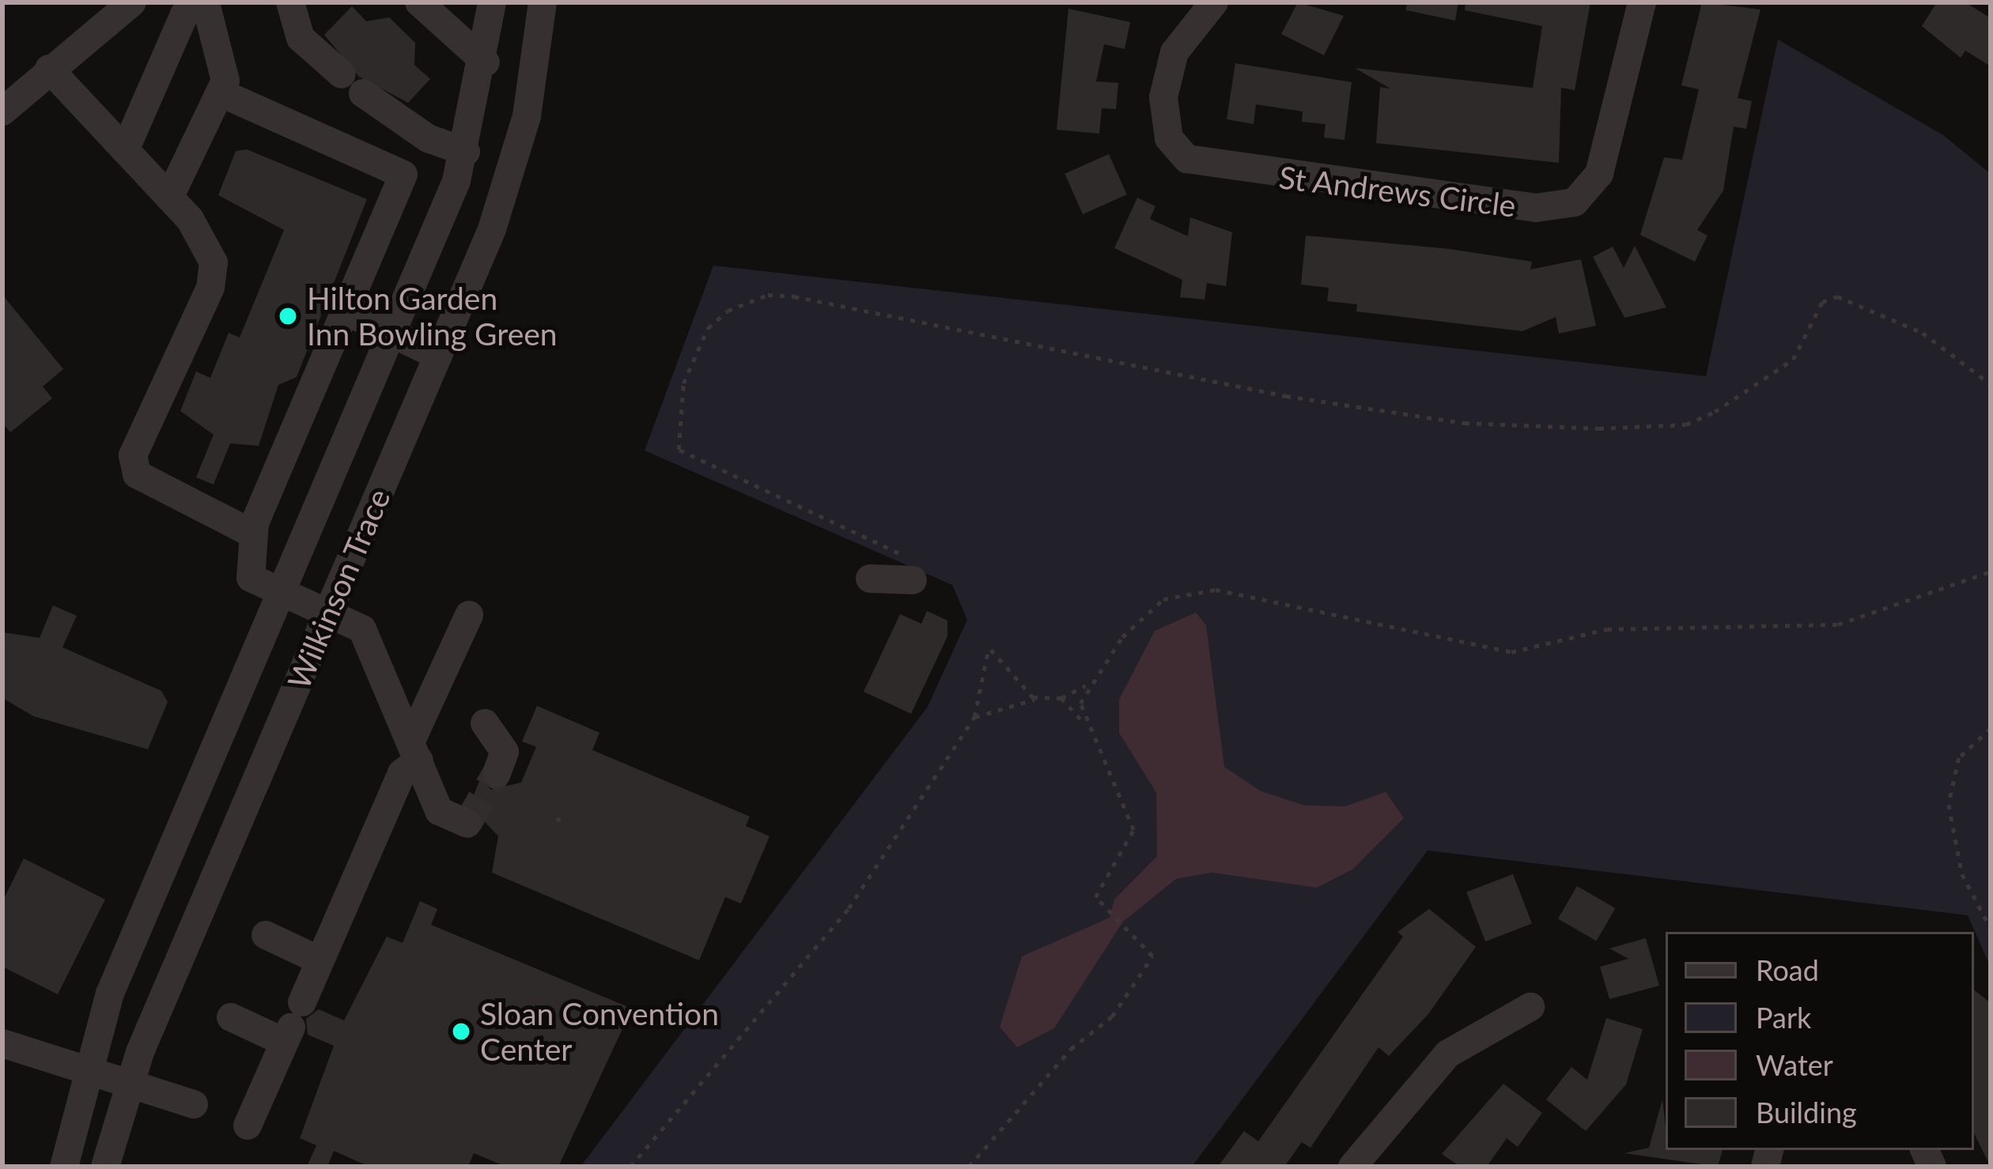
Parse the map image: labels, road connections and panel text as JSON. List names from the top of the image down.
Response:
{
  "streets": {
    "street": ["St Andrews Circle", "Wilkinson Trace"]
  },
  "places": ["Hilton Garden Inn Bowling Green", "Sloan Convention Center"],
  "legend": [
    "Road",
    "Park",
    "Water",
    "Building"
  ]
}
